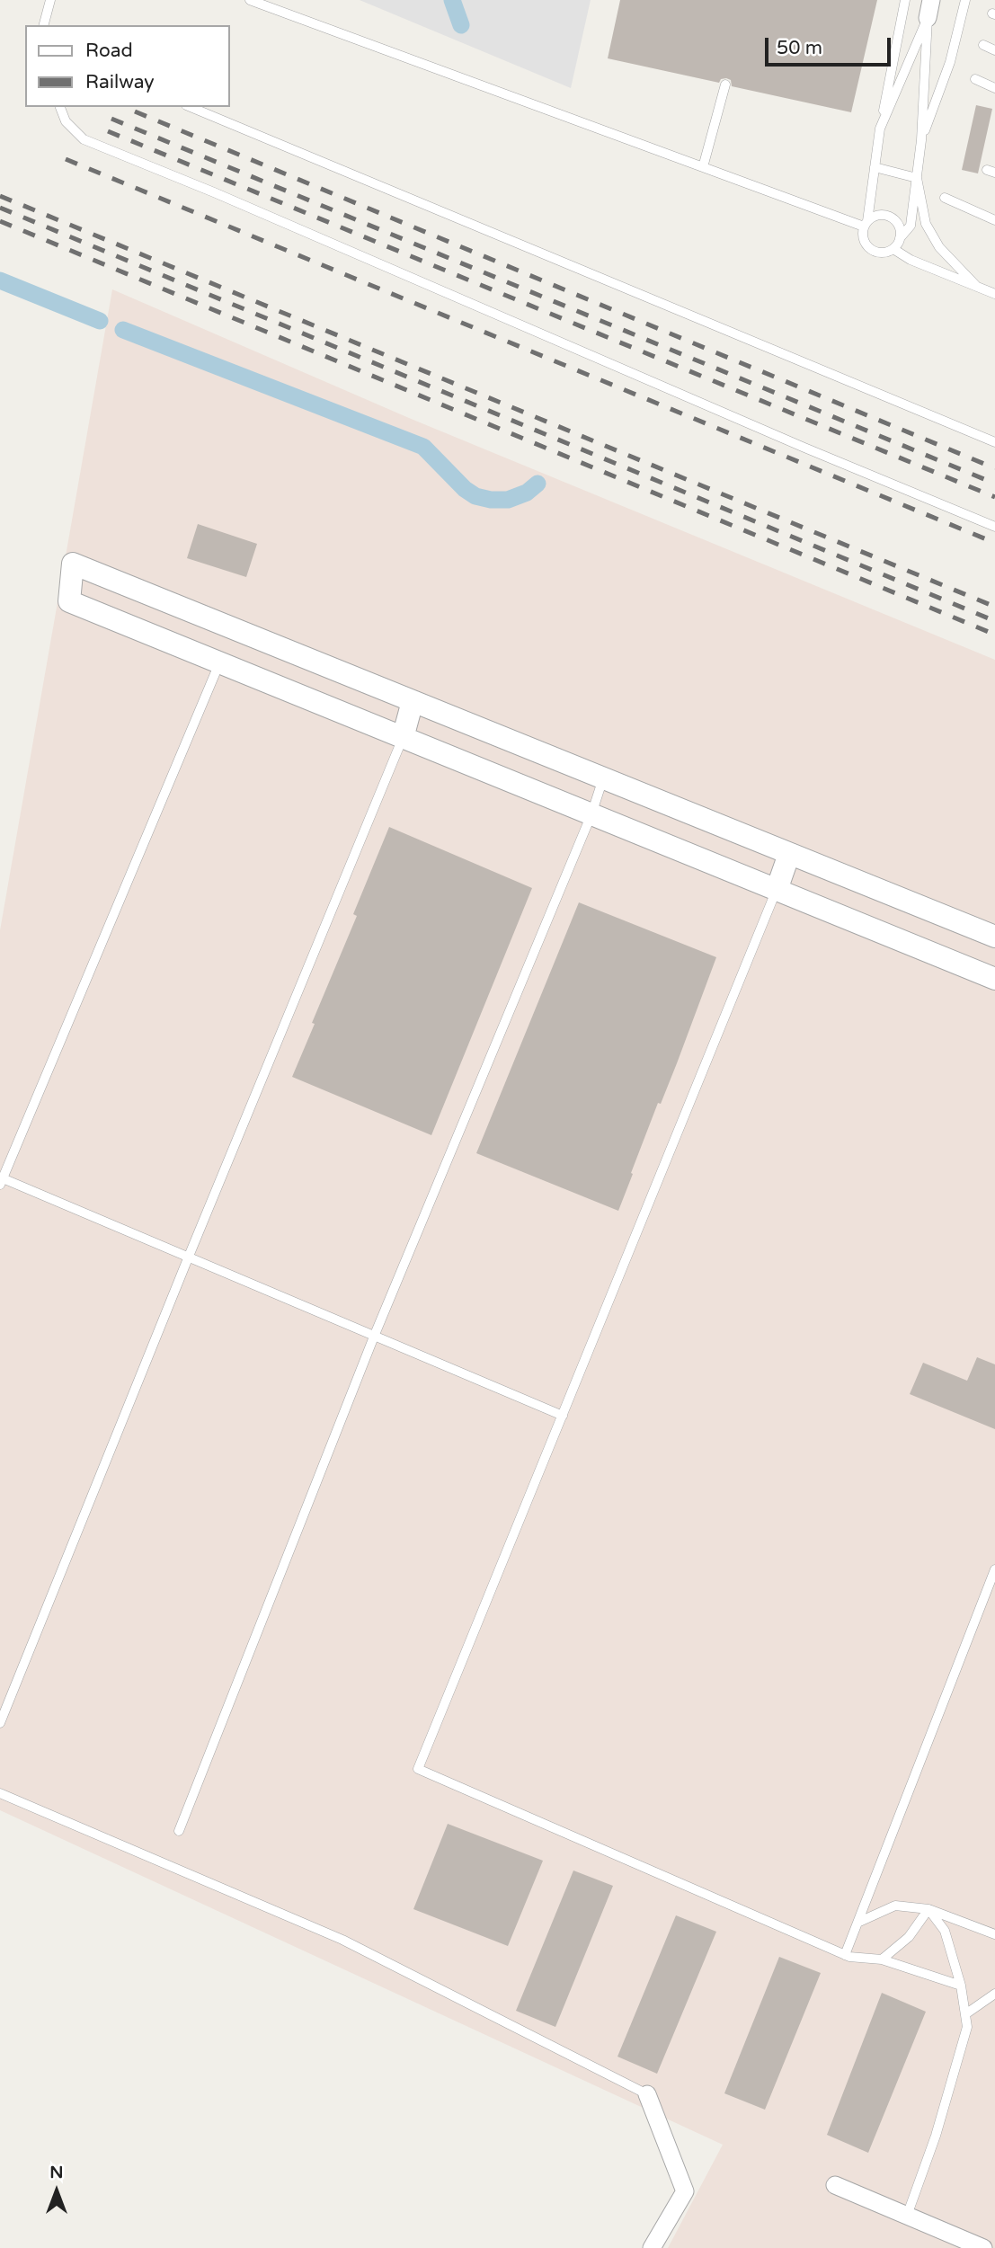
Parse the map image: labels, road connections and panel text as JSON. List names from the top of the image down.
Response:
{
  "legend": ["Road", "Railway"],
  "scale_bar": "50 m",
  "north": "top"
}
